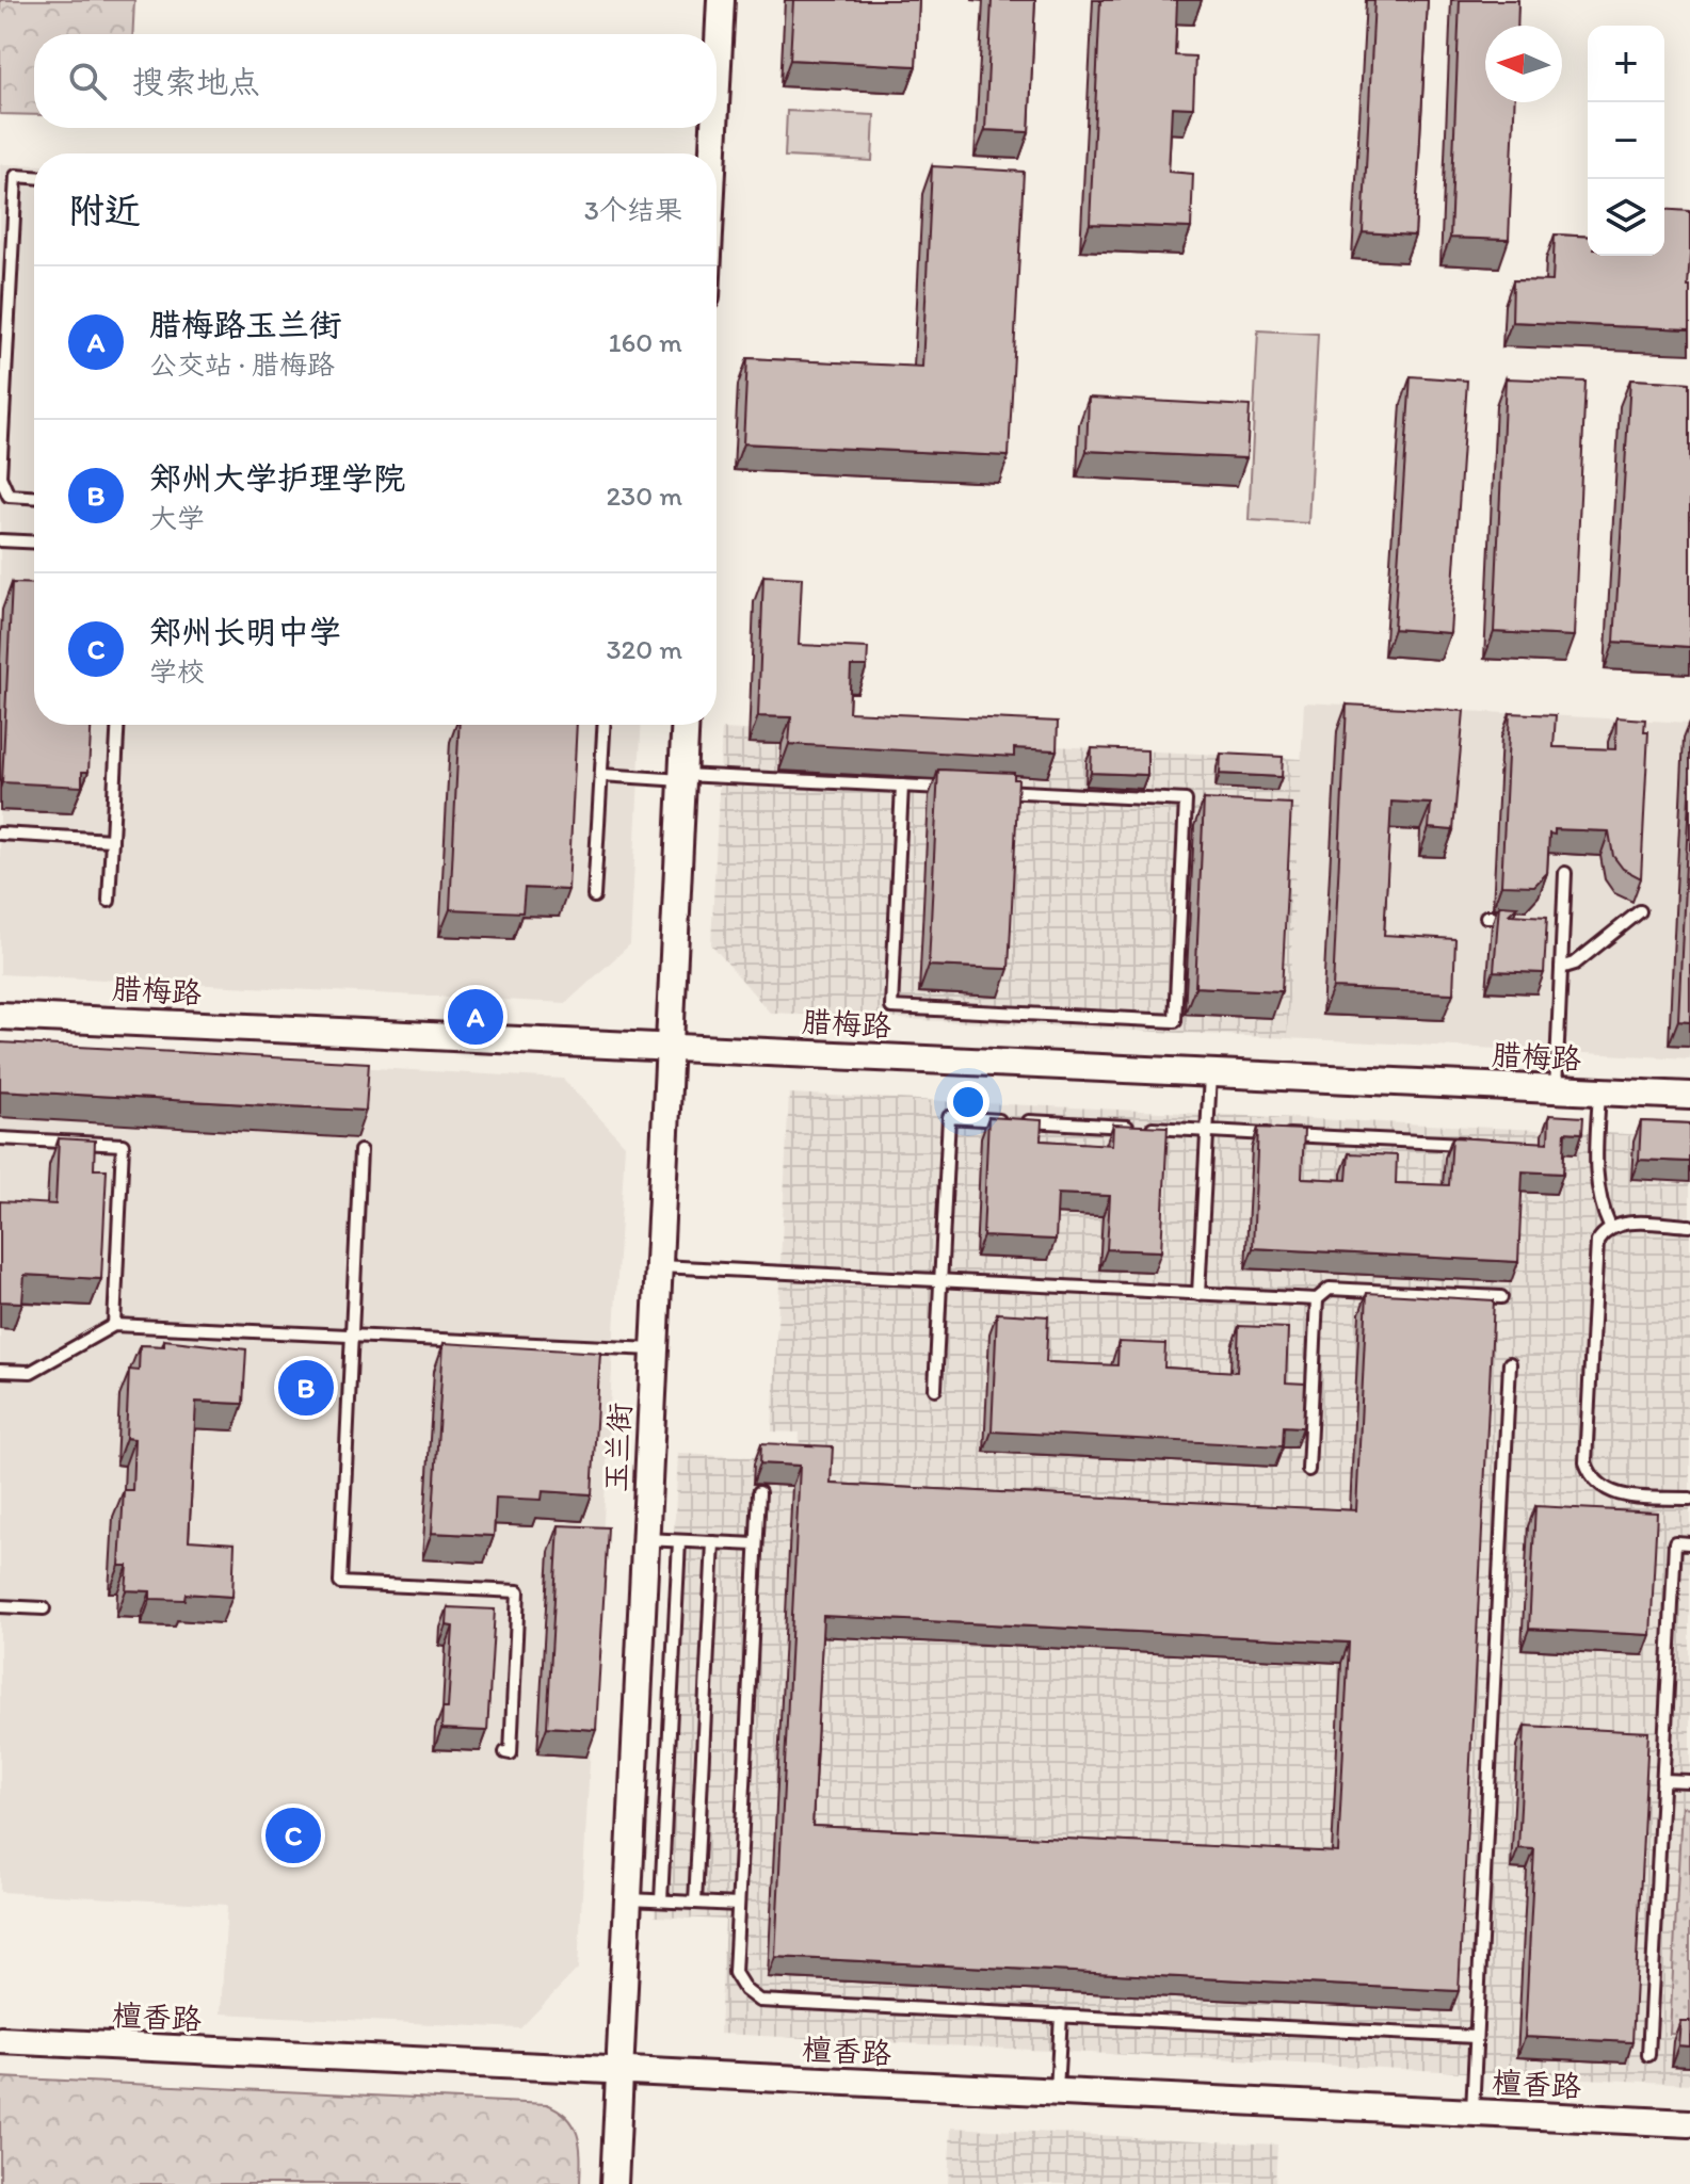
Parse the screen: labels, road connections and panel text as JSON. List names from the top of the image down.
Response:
{
  "streets": {
    "street": ["腊梅路", "玉兰街", "檀香路"]
  },
  "crossings": [
    ["腊梅路", "玉兰街"],
    ["玉兰街", "檀香路"]
  ],
  "north": "left",
  "page": {
    "map_buttons": ["+", "−"],
    "search": "搜索地点",
    "heading": ["附近", "3个结果"],
    "list": [
      {
        "mark": "A",
        "name": "腊梅路玉兰街",
        "note": "公交站 · 腊梅路",
        "value": "160 m"
      },
      {
        "mark": "B",
        "name": "郑州大学护理学院",
        "note": "大学",
        "value": "230 m"
      },
      {
        "mark": "C",
        "name": "郑州长明中学",
        "note": "学校",
        "value": "320 m"
      }
    ],
    "pins": ["A", "B", "C"]
  }
}
